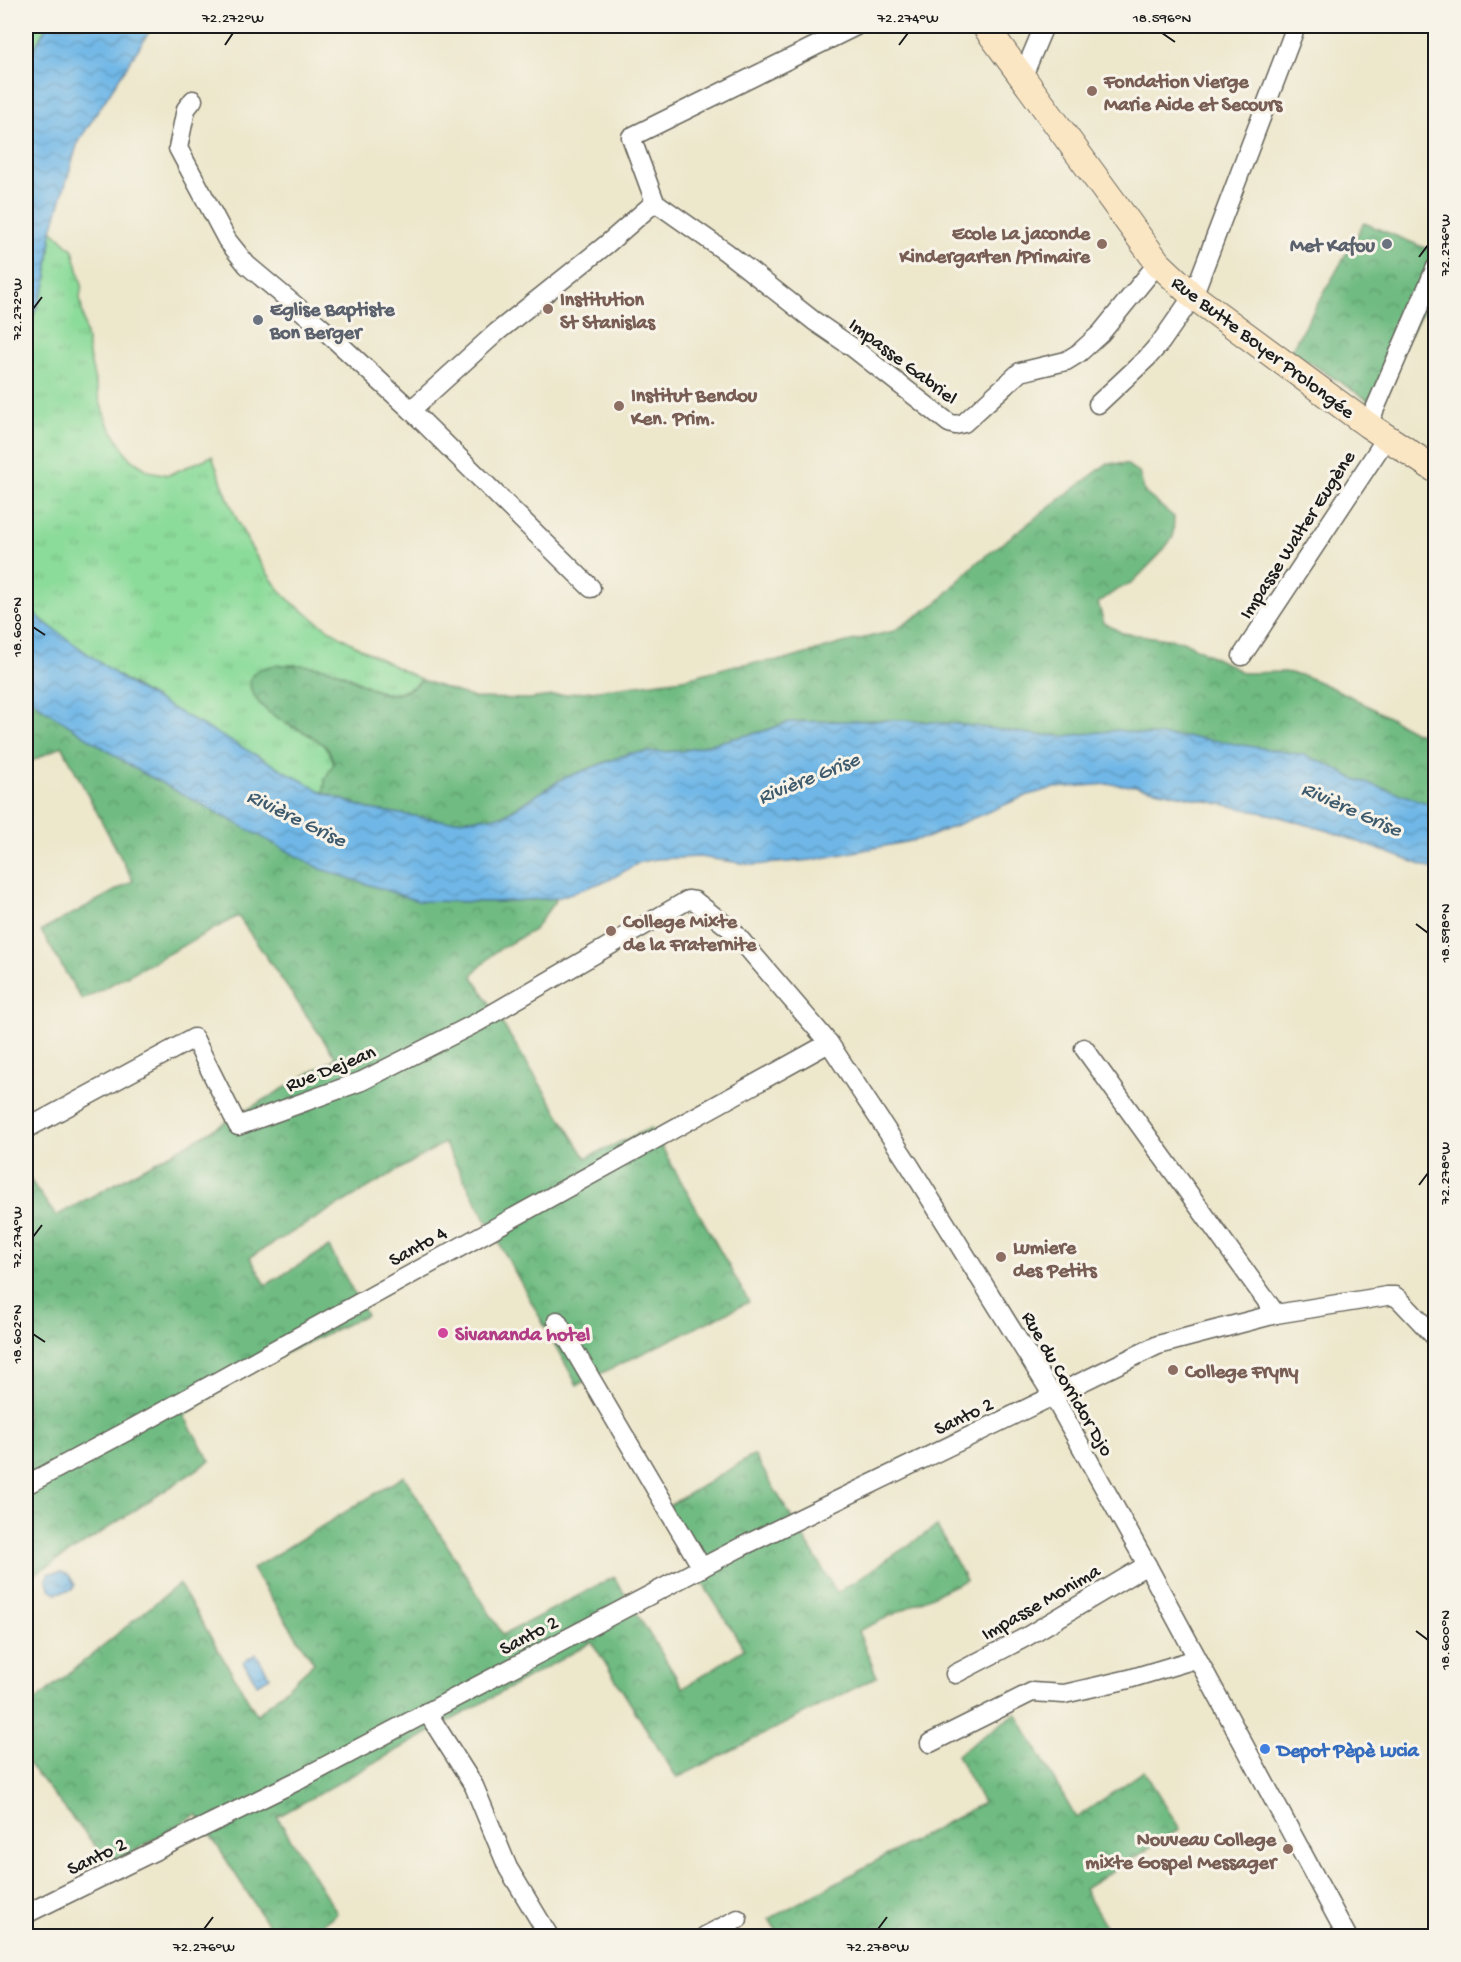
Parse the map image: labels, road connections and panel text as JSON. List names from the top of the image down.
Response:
{
  "streets": {
    "street": [
      "Rue Butte Boyer Prolongée",
      "Impasse Gabriel",
      "Impasse Walter Eugène",
      "Rue Dejean",
      "Santo 4",
      "Rue du Corridor Djo",
      "Santo 2",
      "Impasse Monima"
    ]
  },
  "crossings": [
    ["Rue Butte Boyer Prolongée", "Impasse Gabriel"],
    ["Rue Butte Boyer Prolongée", "Impasse Walter Eugène"],
    ["Rue Dejean", "Rue du Corridor Djo"],
    ["Santo 4", "Rue du Corridor Djo"],
    ["Rue du Corridor Djo", "Santo 2"],
    ["Rue du Corridor Djo", "Impasse Monima"]
  ],
  "water": ["Rivière Grise"],
  "places": [
    "Fondation Vierge Marie Aide et Secours",
    "Ecole La jaconde Kindergarten /Primaire",
    "Met Kafou",
    "Institution St Stanislas",
    "Eglise Baptiste Bon Berger",
    "Institut Bendou Ken. Prim.",
    "College Mixte de la Fraternite",
    "Lumiere des Petits",
    "Sivananda hotel",
    "College Fryny",
    "Depot Pèpè Lucia",
    "Nouveau College mixte Gospel Messager"
  ],
  "coordinates": [
    "72.272°W",
    "72.274°W",
    "18.596°N",
    "72.276°W",
    "18.600°N",
    "18.598°N",
    "72.278°W",
    "18.602°N"
  ]
}
